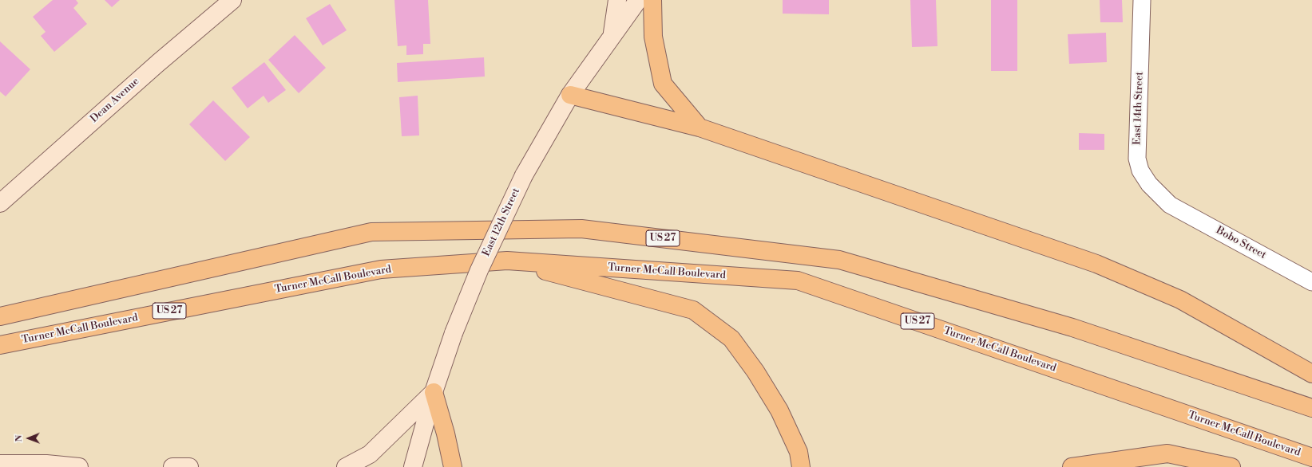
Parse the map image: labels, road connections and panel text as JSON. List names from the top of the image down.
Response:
{
  "streets": {
    "highway": ["US 27", "Turner McCall Boulevard"],
    "main road": ["Dean Avenue", "East 12th Street"],
    "street": ["East 14th Street", "Bobo Street"]
  },
  "crossings": [
    ["East 14th Street", "Bobo Street"]
  ],
  "north": "left"
}
